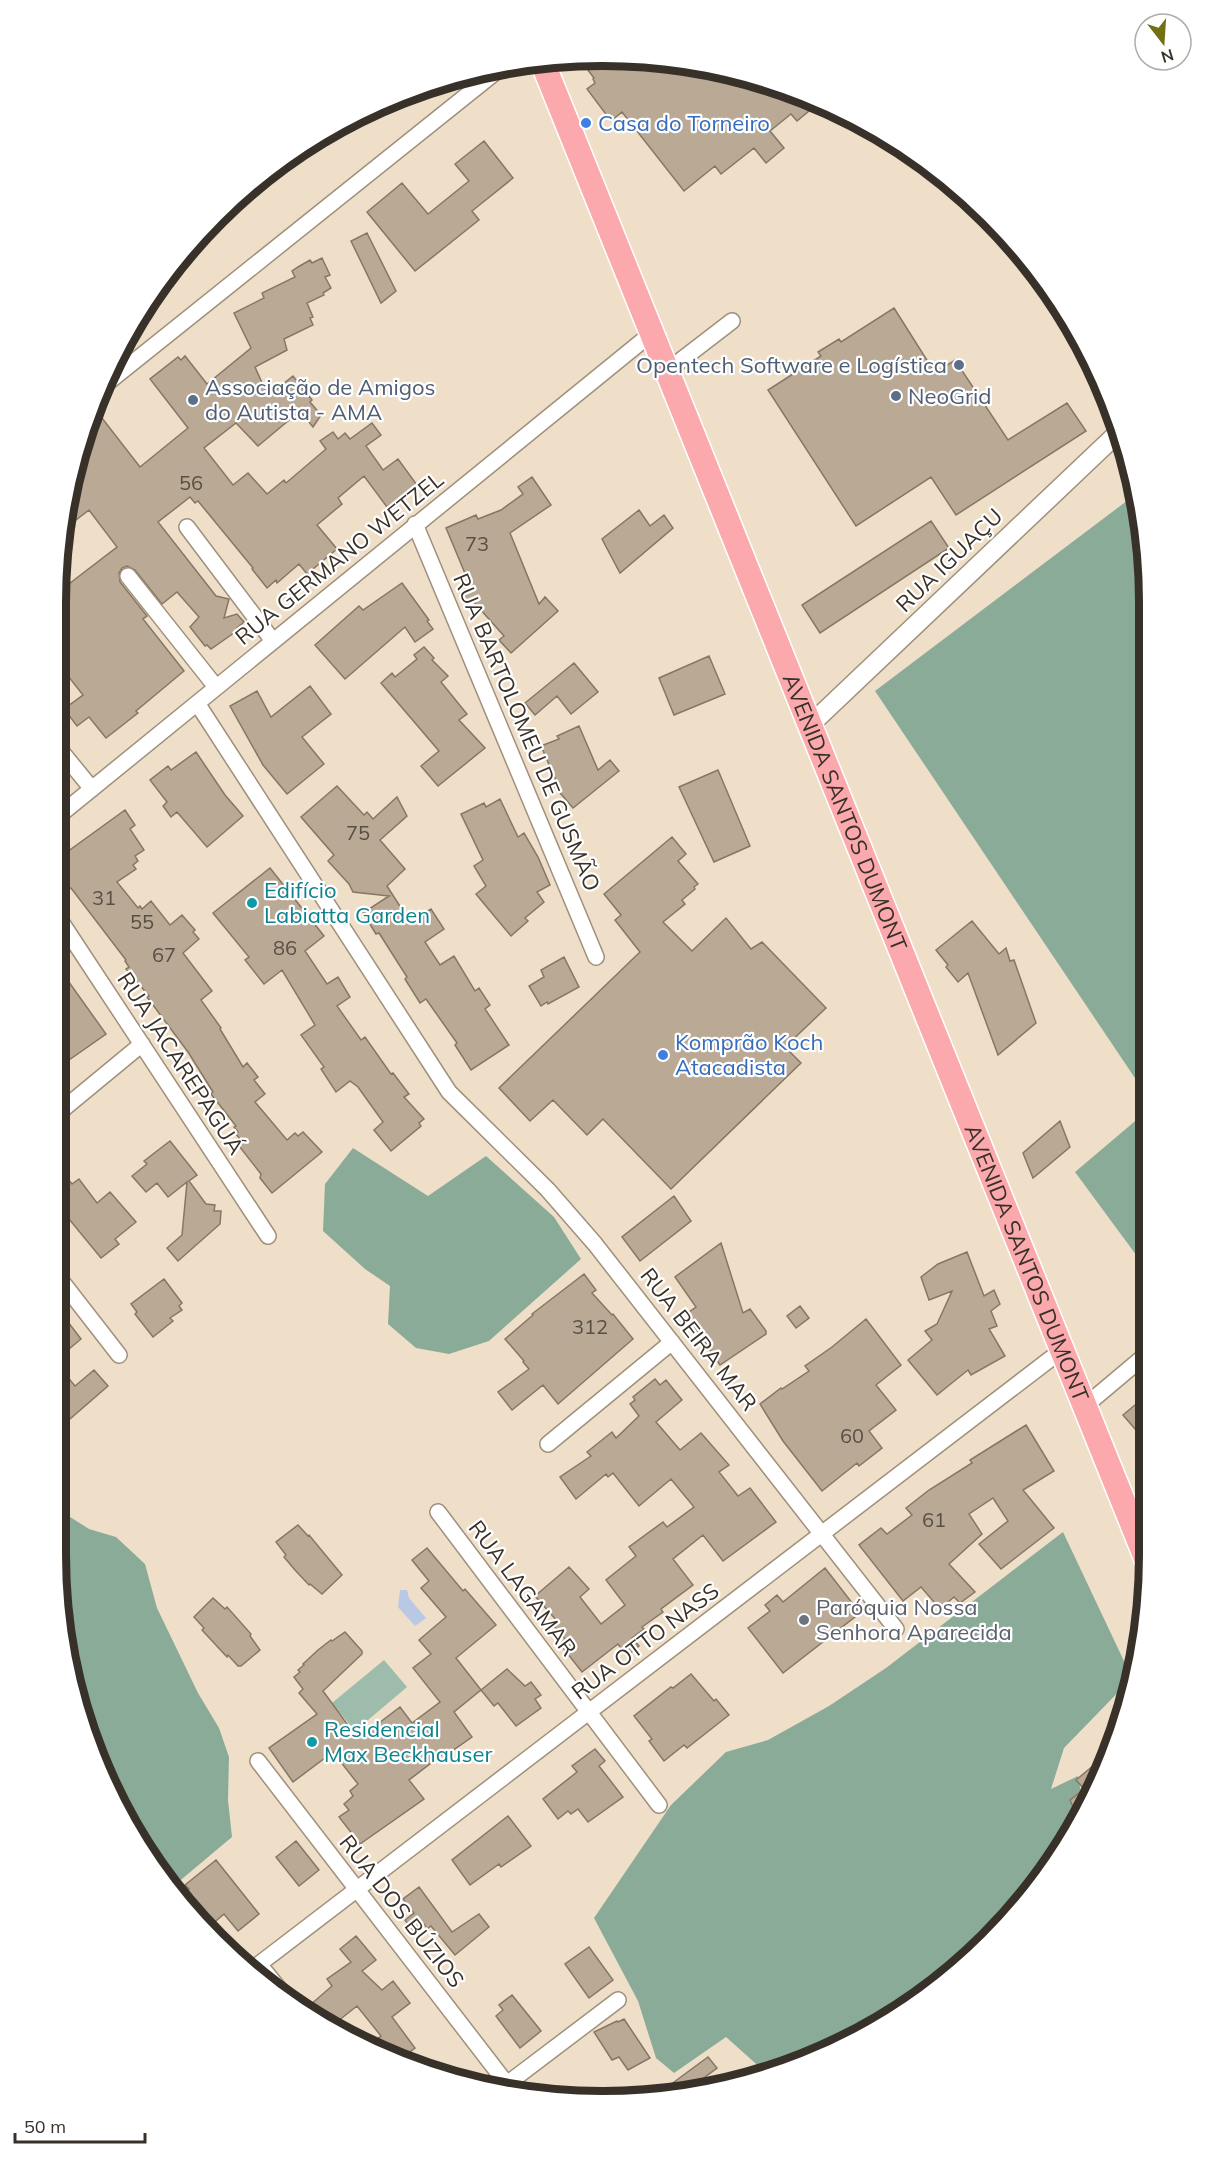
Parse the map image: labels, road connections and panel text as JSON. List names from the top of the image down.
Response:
{
  "streets": {
    "main road": ["AVENIDA SANTOS DUMONT"],
    "street": [
      "RUA GERMANO WETZEL",
      "RUA IGUAÇU",
      "RUA BARTOLOMEU DE GUSMÃO",
      "RUA JACAREPAGUÁ",
      "RUA BEIRA MAR",
      "RUA LAGAMAR",
      "RUA OTTO NASS",
      "RUA DOS BÚZIOS"
    ]
  },
  "crossings": [
    ["RUA GERMANO WETZEL", "RUA BARTOLOMEU DE GUSMÃO"],
    ["RUA GERMANO WETZEL", "AVENIDA SANTOS DUMONT"],
    ["RUA GERMANO WETZEL", "RUA BEIRA MAR"],
    ["RUA IGUAÇU", "AVENIDA SANTOS DUMONT"],
    ["AVENIDA SANTOS DUMONT", "RUA OTTO NASS"],
    ["RUA BEIRA MAR", "RUA OTTO NASS"],
    ["RUA LAGAMAR", "RUA OTTO NASS"],
    ["RUA OTTO NASS", "RUA DOS BÚZIOS"]
  ],
  "places": [
    "Casa do Torneiro",
    "Opentech Software e Logística",
    "NeoGrid",
    "Associação de Amigos do Autista - AMA",
    "Edifício Labiatta Garden",
    "Komprão Koch Atacadista",
    "Paróquia Nossa Senhora Aparecida",
    "Residencial Max Beckhauser"
  ],
  "house_numbers": [
    "56",
    "73",
    "75",
    "31",
    "55",
    "86",
    "67",
    "312",
    "60",
    "61"
  ],
  "scale_bar": "50 m",
  "north": "bottom"
}
